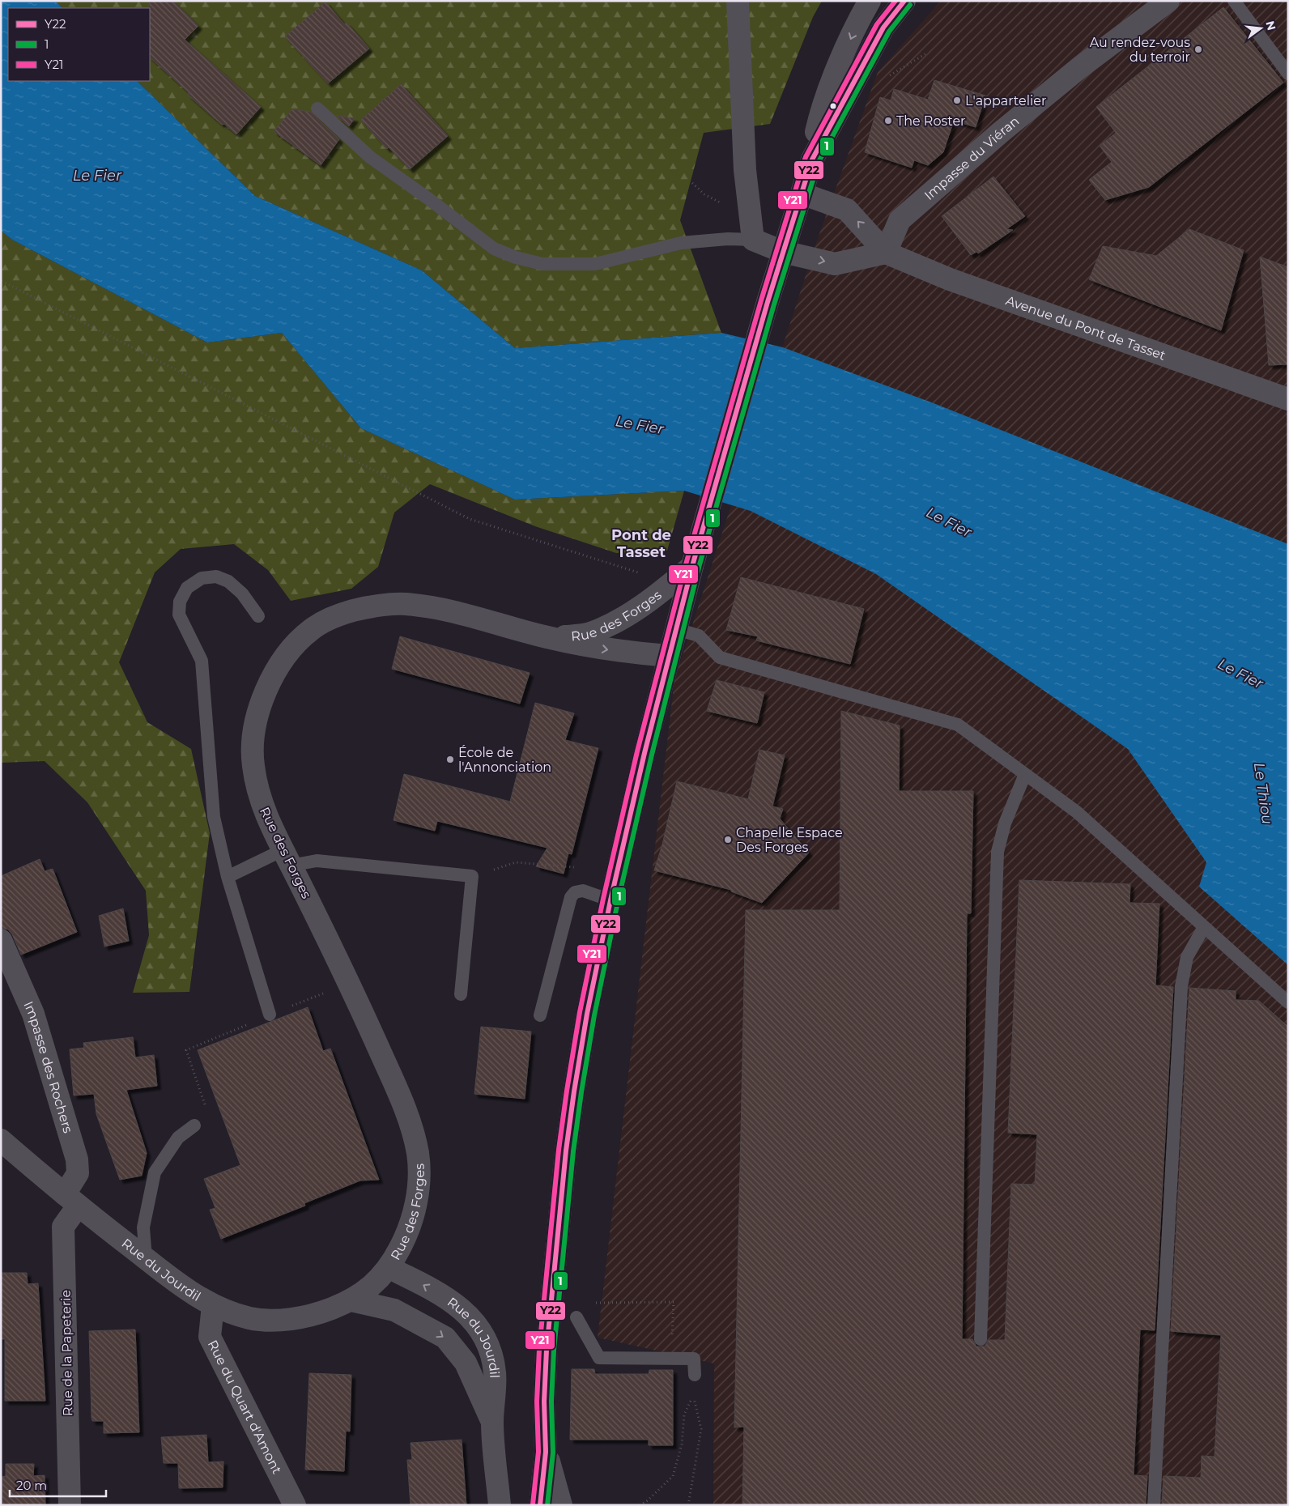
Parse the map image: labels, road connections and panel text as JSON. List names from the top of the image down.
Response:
{
  "streets": {
    "street": [
      "Impasse du Viéran",
      "Avenue du Pont de Tasset",
      "Rue des Forges",
      "Impasse des Rochers",
      "Rue du Jourdil",
      "Rue de la Papeterie",
      "Rue du Quart d'Amont"
    ]
  },
  "crossings": [
    ["Impasse du Viéran", "Avenue du Pont de Tasset"],
    ["Rue des Forges", "Rue du Jourdil"],
    ["Impasse des Rochers", "Rue du Jourdil"],
    ["Impasse des Rochers", "Rue de la Papeterie"],
    ["Rue du Jourdil", "Rue de la Papeterie"],
    ["Rue du Jourdil", "Rue du Quart d'Amont"]
  ],
  "districts": ["Pont de Tasset"],
  "water": ["Le Fier", "Le Thiou"],
  "places": [
    "Au rendez-vous du terroir",
    "L'appartelier",
    "The Roster",
    "École de l'Annonciation",
    "Chapelle Espace Des Forges"
  ],
  "lines": ["transit line Y22", "transit line Y21", "transit line 1"],
  "legend": ["Y22", "1", "Y21"],
  "scale_bar": "20 m",
  "north": "right"
}
